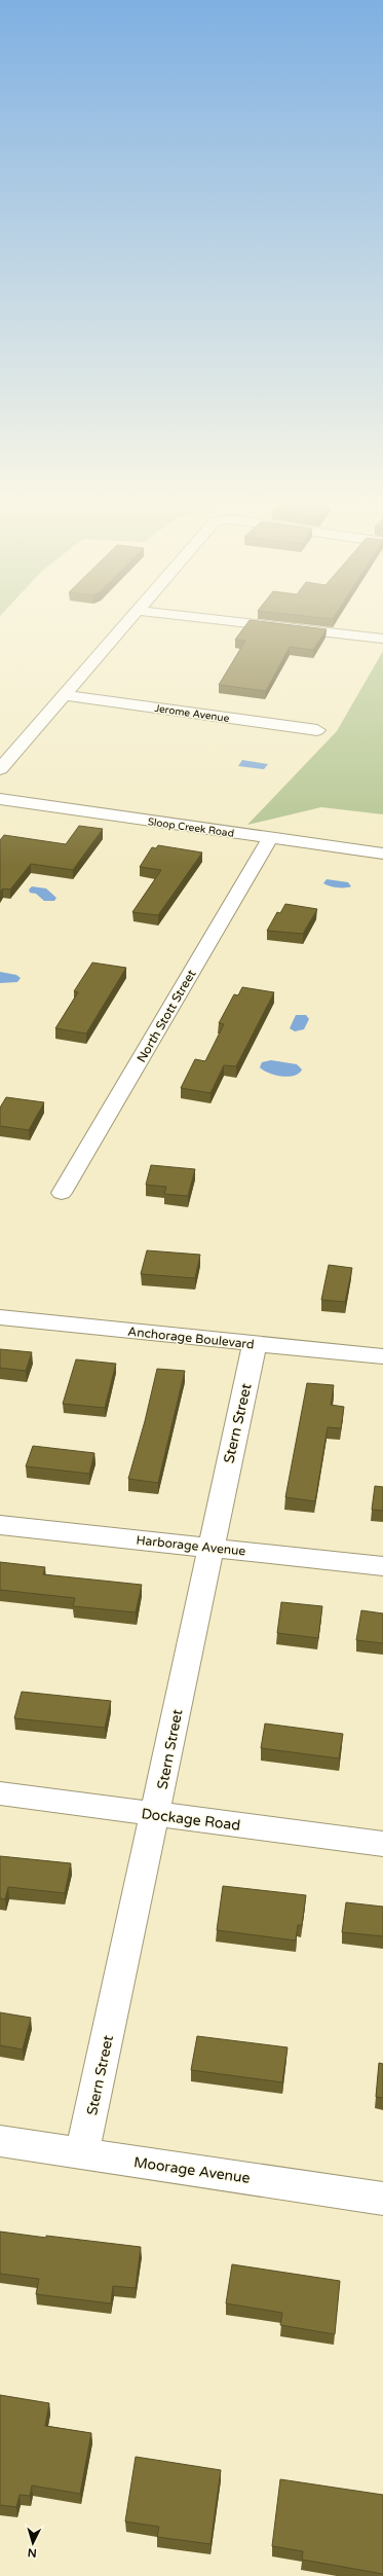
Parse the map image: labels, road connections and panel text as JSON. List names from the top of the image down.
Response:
{
  "streets": {
    "street": [
      "Jerome Avenue",
      "Sloop Creek Road",
      "North Stott Street",
      "Anchorage Boulevard",
      "Stern Street",
      "Harborage Avenue",
      "Dockage Road",
      "Moorage Avenue"
    ]
  },
  "crossings": [
    ["Sloop Creek Road", "North Stott Street"],
    ["Anchorage Boulevard", "Stern Street"],
    ["Stern Street", "Harborage Avenue"],
    ["Stern Street", "Dockage Road"],
    ["Stern Street", "Moorage Avenue"]
  ],
  "north": "bottom"
}
